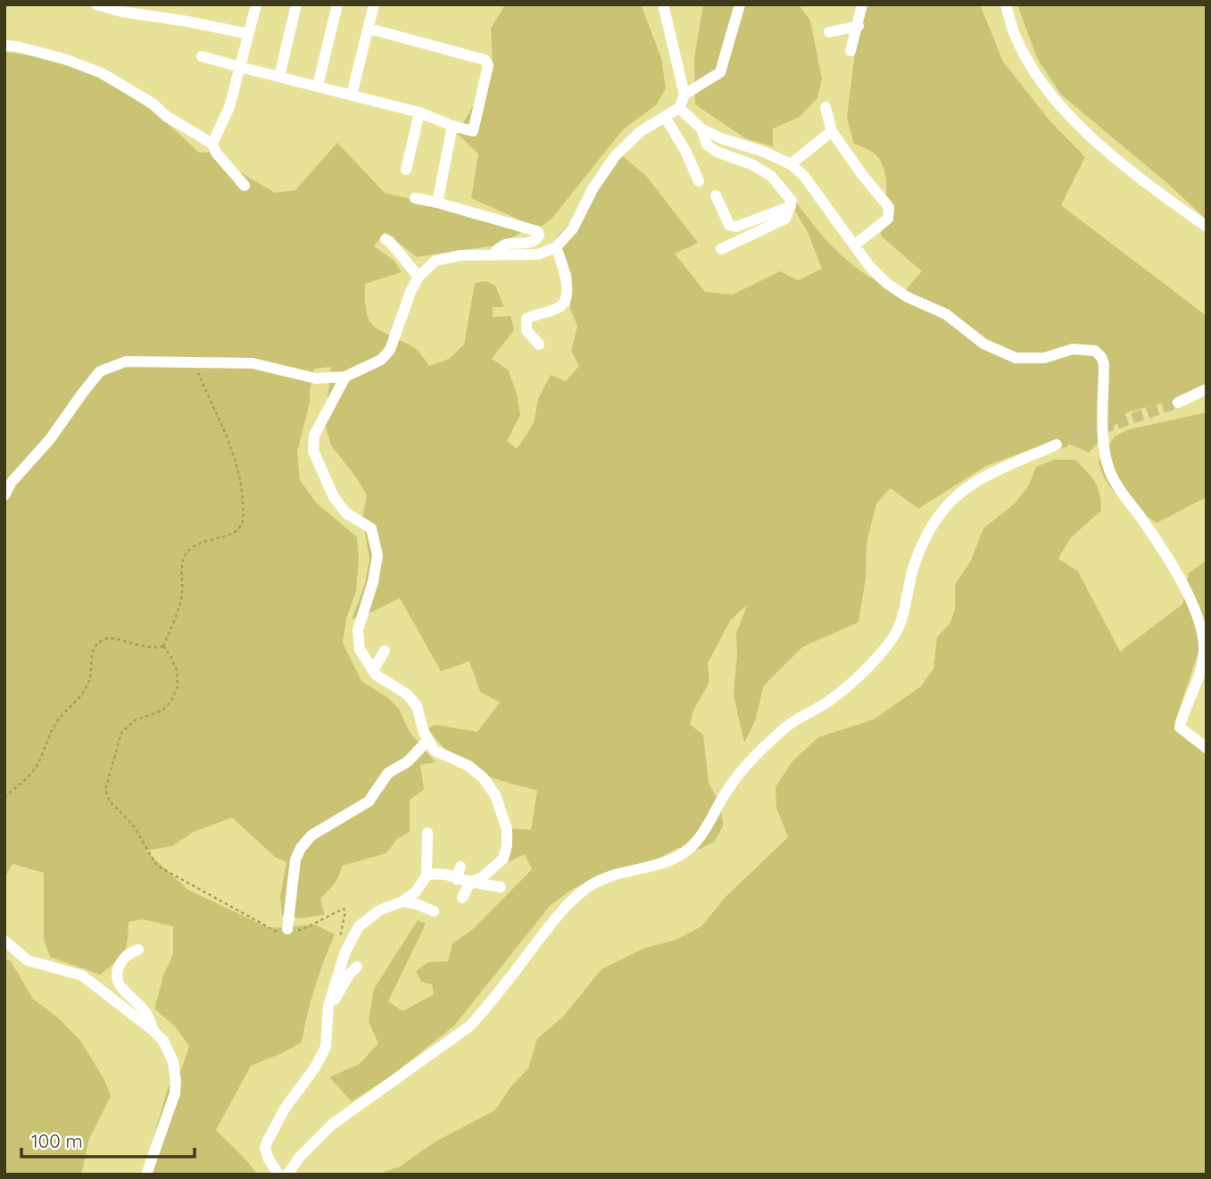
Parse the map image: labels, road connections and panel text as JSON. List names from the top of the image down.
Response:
{
  "scale_bar": "100 m"
}
